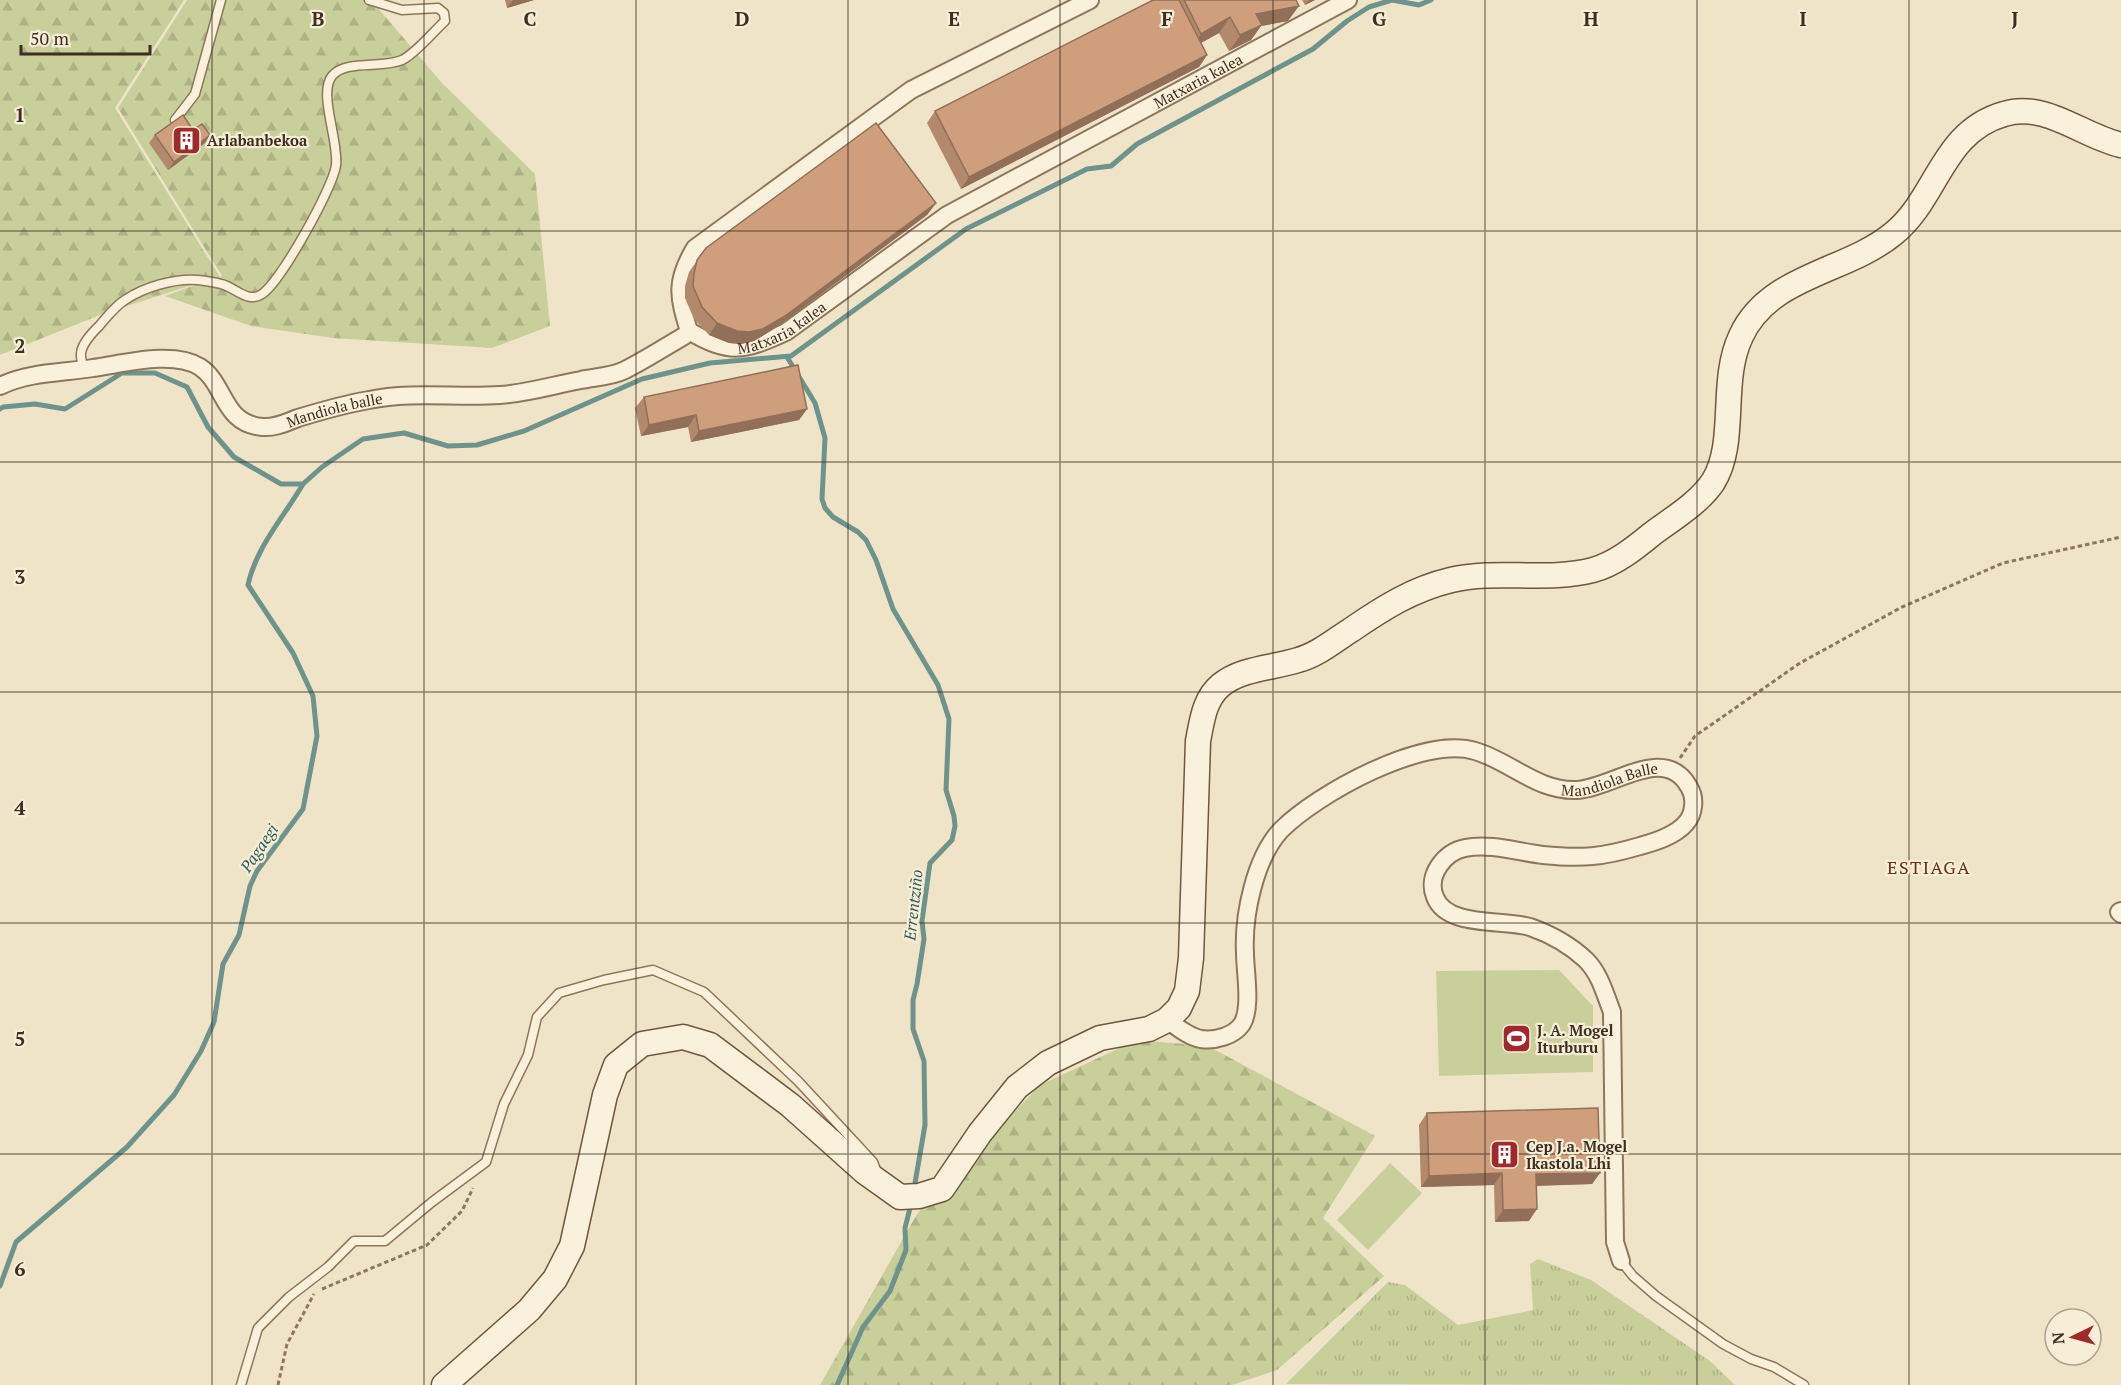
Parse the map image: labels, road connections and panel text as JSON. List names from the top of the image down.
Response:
{
  "streets": {
    "street": ["Matxaria kalea", "Mandiola balle", "Mandiola Balle"]
  },
  "crossings": [
    ["Matxaria kalea", "Mandiola balle"]
  ],
  "districts": ["ESTIAGA"],
  "water": ["Pagaegi", "Errentziño"],
  "places": {
    "building": ["Arlabanbekoa", "Cep J.a. Mogel Ikastola Lhi"],
    "sports": ["J. A. Mogel Iturburu"]
  },
  "scale_bar": "50 m",
  "north": "left",
  "grid": {
    "columns": [
      "B",
      "C",
      "D",
      "E",
      "F",
      "G",
      "H",
      "I",
      "J"
    ],
    "rows": [
      "1",
      "2",
      "3",
      "4",
      "5",
      "6"
    ]
  }
}
